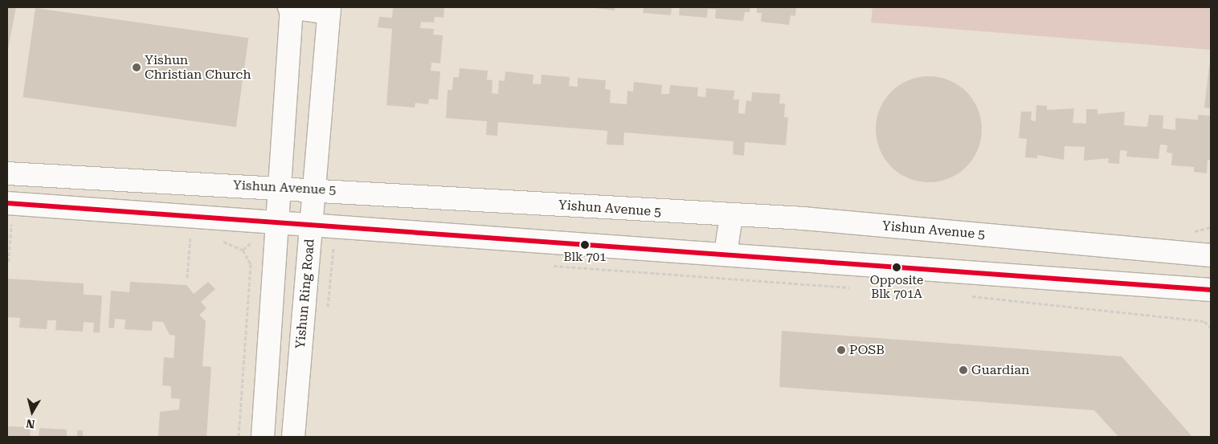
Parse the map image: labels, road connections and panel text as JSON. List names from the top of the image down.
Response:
{
  "streets": {
    "main road": ["Yishun Avenue 5", "Yishun Ring Road"]
  },
  "crossings": [
    ["Yishun Avenue 5", "Yishun Ring Road"]
  ],
  "places": [
    "Yishun Christian Church",
    "Blk 701",
    "Opposite Blk 701A",
    "POSB",
    "Guardian"
  ],
  "north": "bottom"
}
